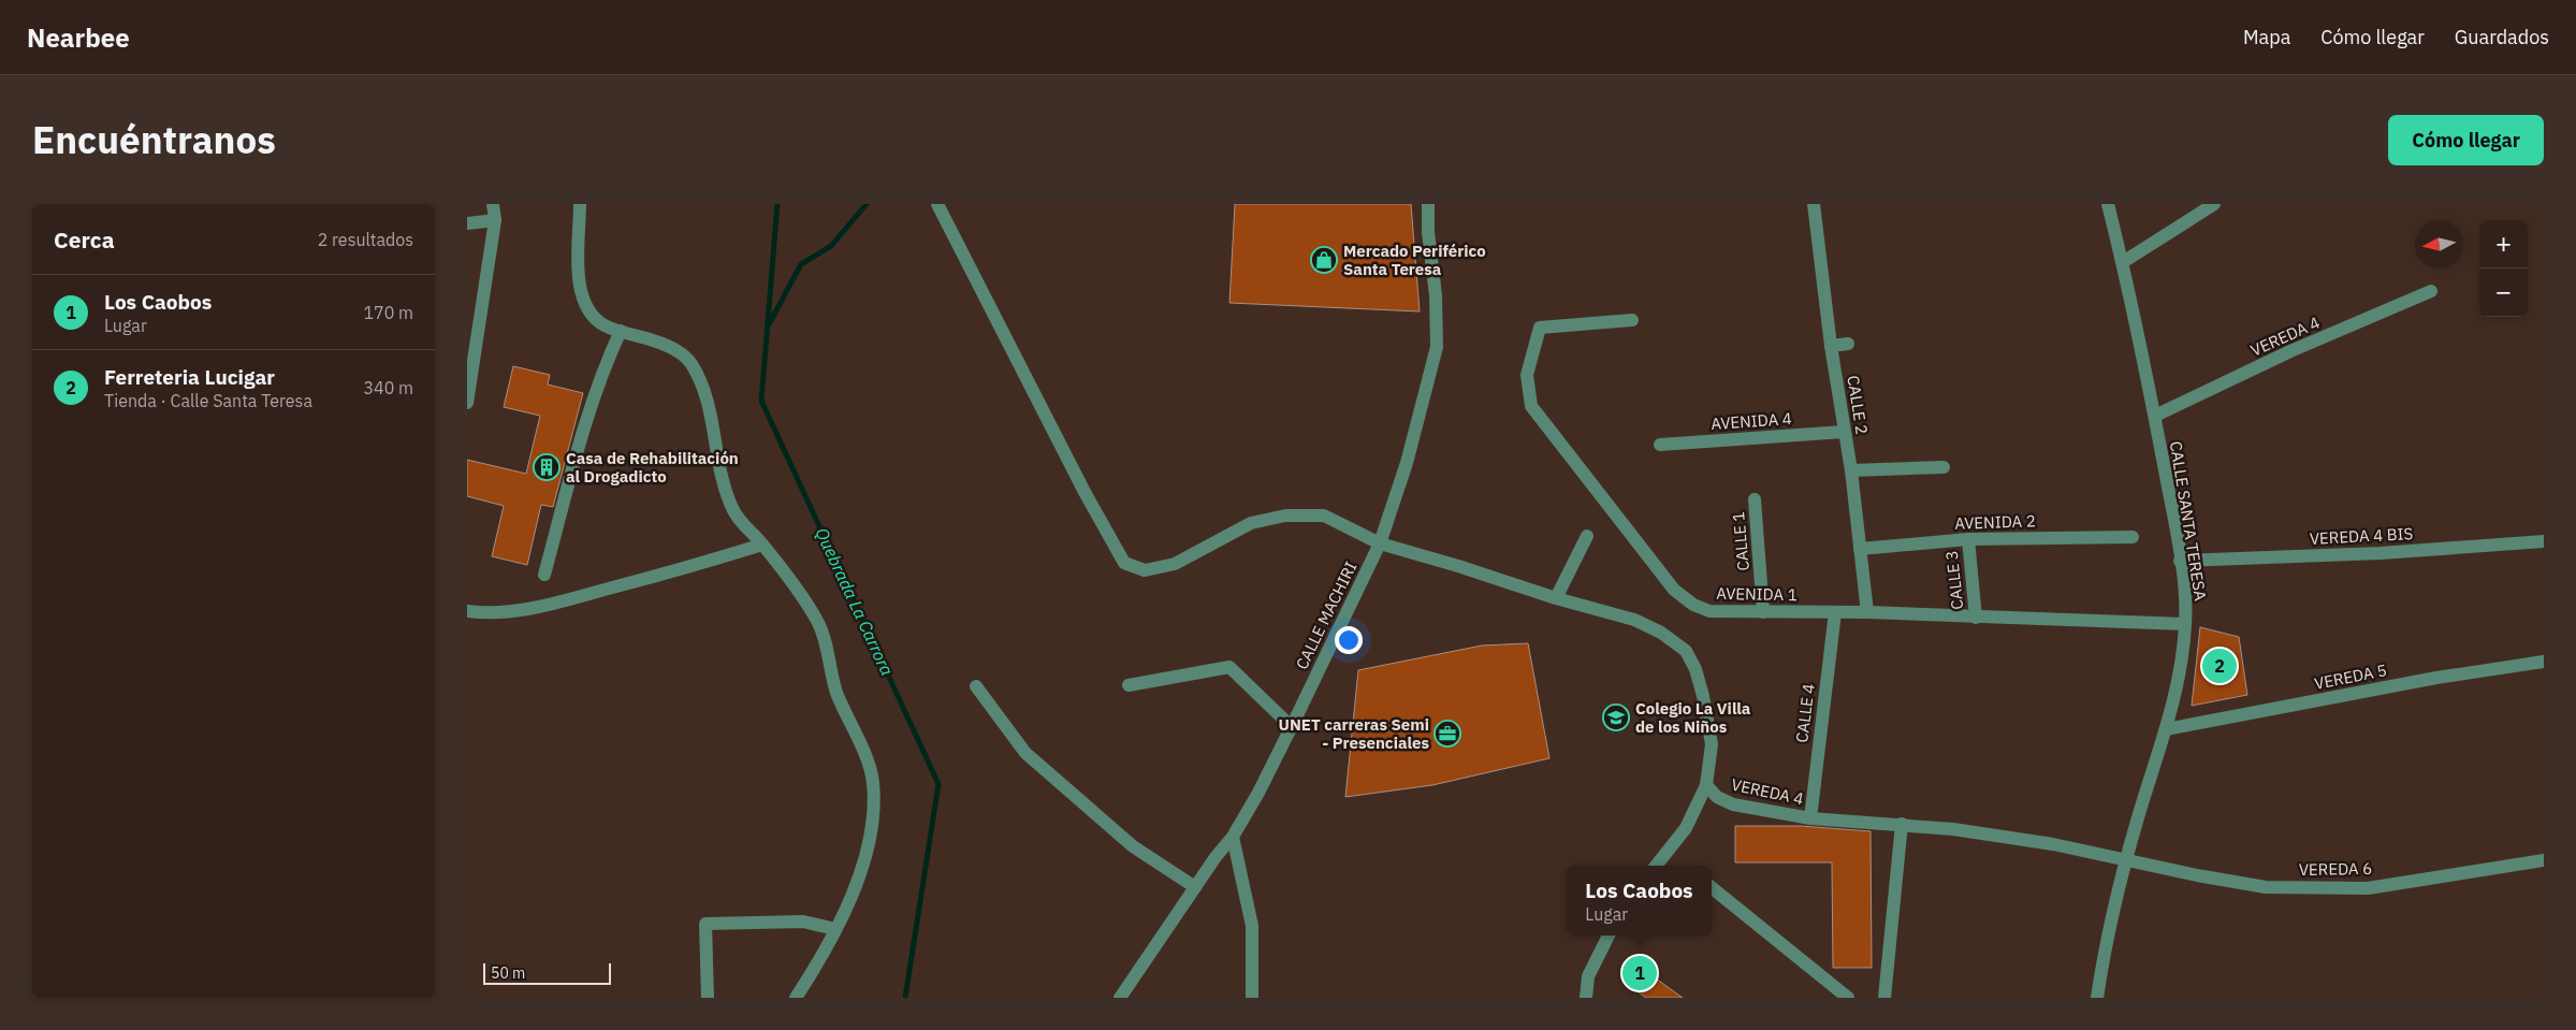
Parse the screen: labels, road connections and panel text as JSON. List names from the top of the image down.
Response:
{
  "streets": {
    "street": [
      "VEREDA 4",
      "CALLE 2",
      "AVENIDA 4",
      "CALLE SANTA TERESA",
      "AVENIDA 2",
      "VEREDA 4 BIS",
      "CALLE 1",
      "CALLE 3",
      "AVENIDA 1",
      "CALLE MACHIRI",
      "VEREDA 5",
      "CALLE 4",
      "VEREDA 6"
    ]
  },
  "crossings": [
    ["VEREDA 4", "CALLE SANTA TERESA"],
    ["VEREDA 4", "CALLE 4"],
    ["VEREDA 4", "VEREDA 6"],
    ["CALLE 2", "AVENIDA 4"],
    ["CALLE 2", "AVENIDA 2"],
    ["CALLE 2", "AVENIDA 1"],
    ["CALLE SANTA TERESA", "VEREDA 4 BIS"],
    ["CALLE SANTA TERESA", "AVENIDA 1"],
    ["CALLE SANTA TERESA", "VEREDA 5"],
    ["CALLE SANTA TERESA", "VEREDA 6"],
    ["AVENIDA 2", "CALLE 3"],
    ["CALLE 1", "AVENIDA 1"],
    ["CALLE 3", "AVENIDA 1"],
    ["AVENIDA 1", "CALLE 4"]
  ],
  "water": ["Quebrada La Carrora"],
  "places": {
    "shop": ["Mercado Periférico Santa Teresa"],
    "building": ["Casa de Rehabilitación al Drogadicto"],
    "school or university": ["Colegio La Villa de los Niños"],
    "office": ["UNET carreras Semi - Presenciales"]
  },
  "scale_bar": "50 m",
  "north": "left",
  "page": {
    "header": "Nearbee",
    "nav": ["Mapa", "Cómo llegar", "Guardados"],
    "title": "Encuéntranos",
    "buttons": "Cómo llegar",
    "heading": ["Cerca", "2 resultados"],
    "map_buttons": ["+", "−"],
    "list": [
      {
        "mark": "1",
        "name": "Los Caobos",
        "note": "Lugar",
        "value": "170 m"
      },
      {
        "mark": "2",
        "name": "Ferreteria Lucigar",
        "note": "Tienda · Calle Santa Teresa",
        "value": "340 m"
      }
    ],
    "pins": ["2", "1"],
    "popup": ["Los Caobos", "Lugar"],
    "scale": "50 m"
  }
}
